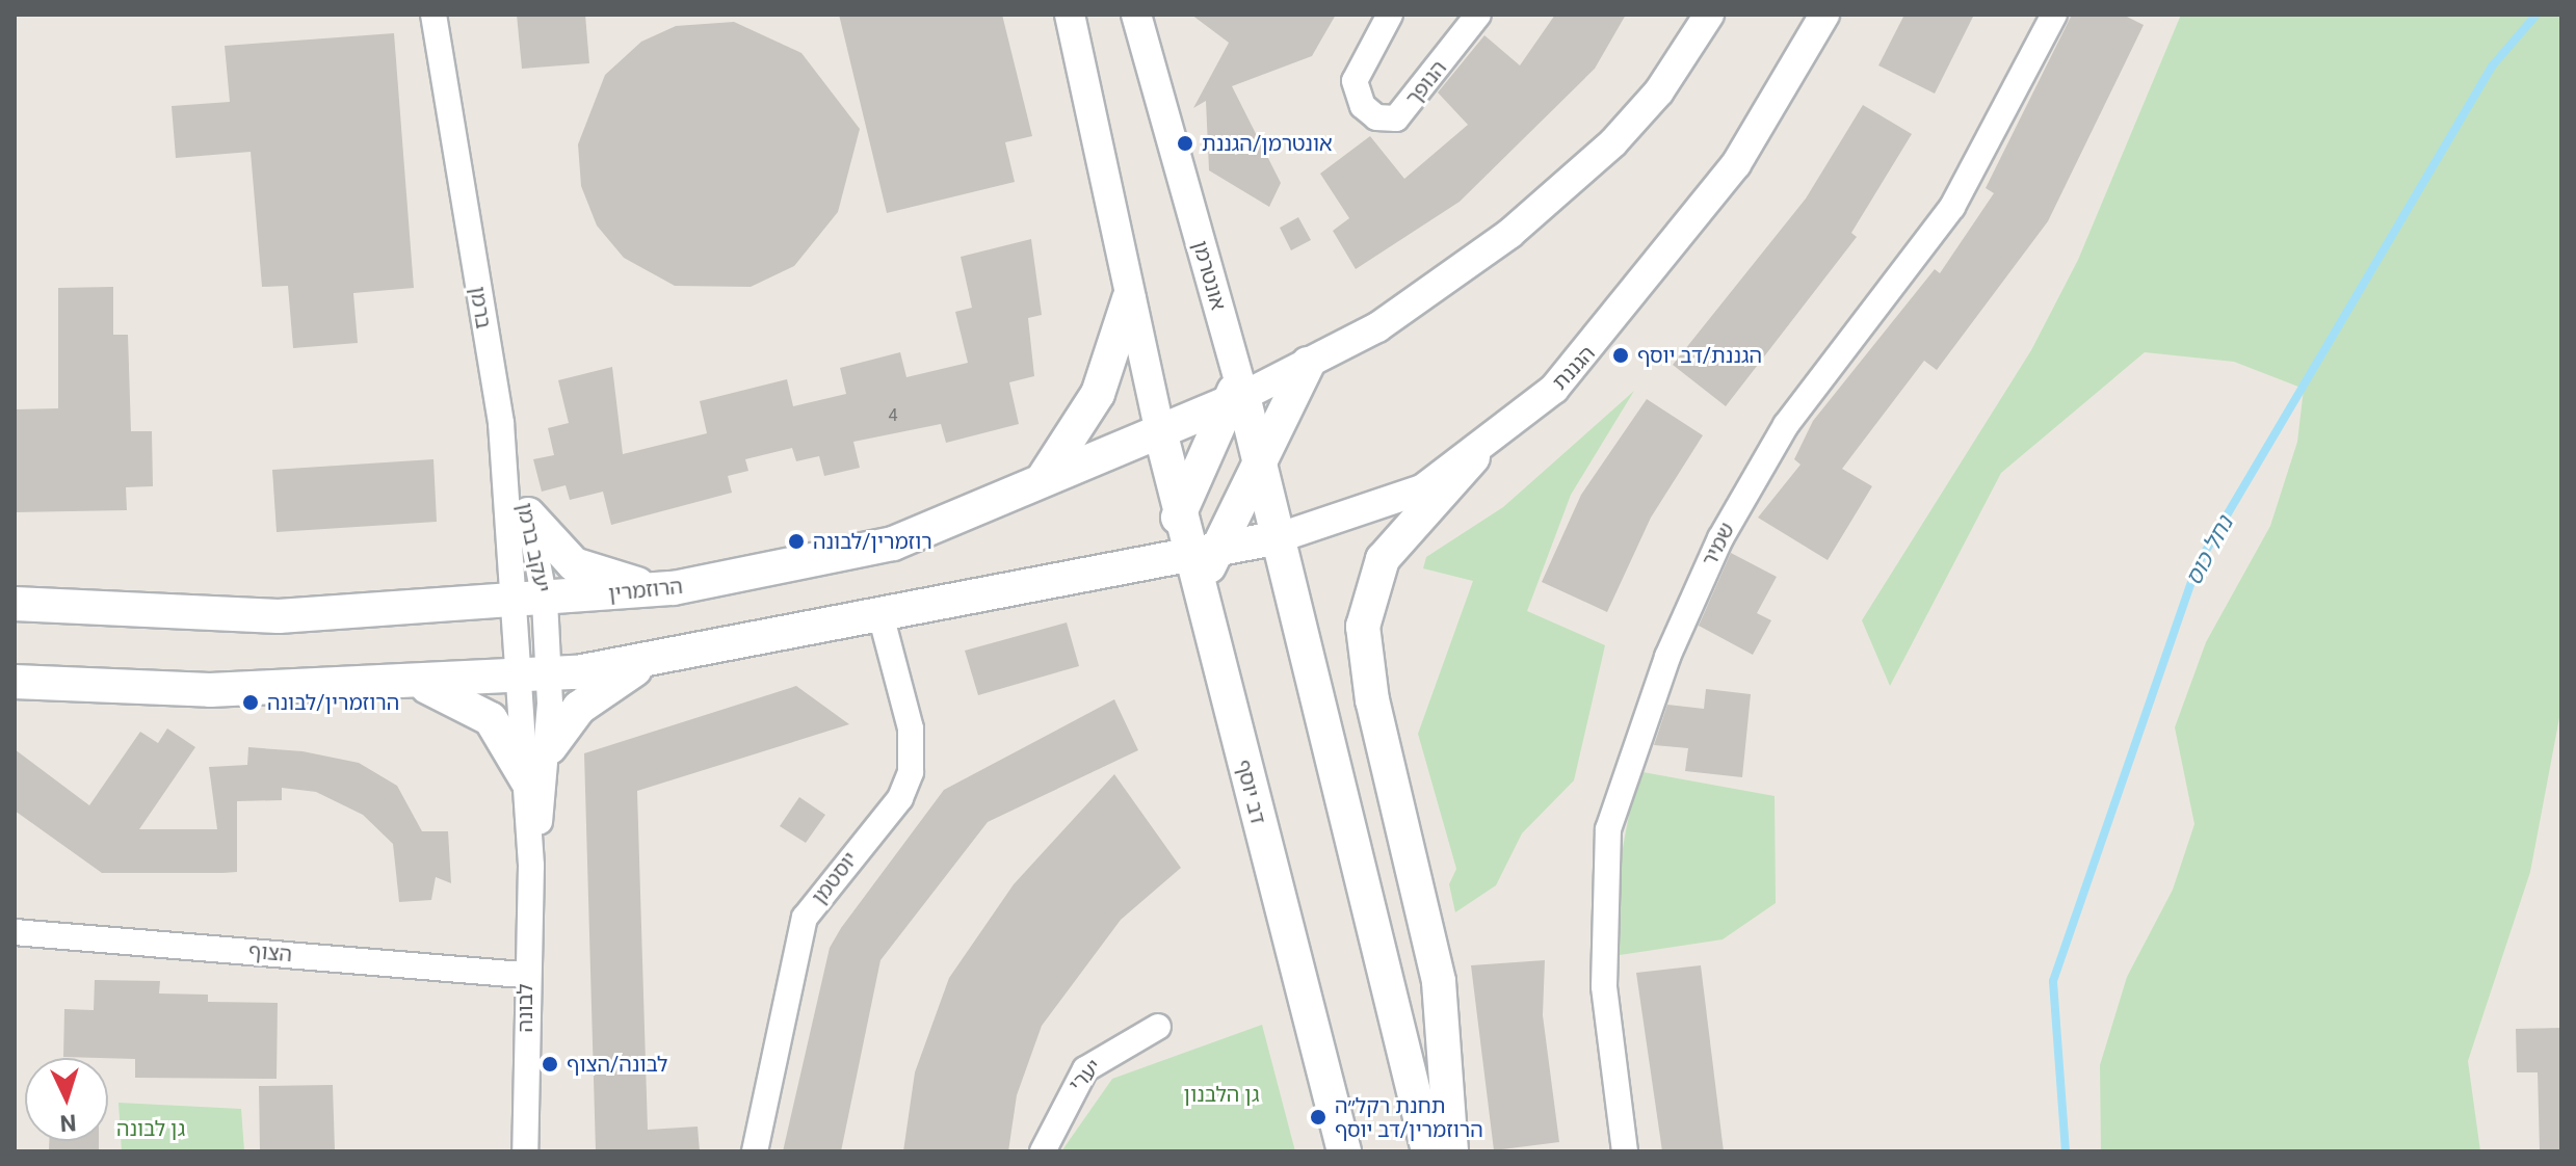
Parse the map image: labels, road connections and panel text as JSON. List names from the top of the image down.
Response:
{
  "streets": {
    "main road": [
      "אונטרמן",
      "הגננת",
      "הרוזמרין",
      "דב יוסף"
    ],
    "street": [
      "הנופך",
      "ברמן",
      "שמיר",
      "יעקב ברמן",
      "יוסטמן",
      "הצוף",
      "לבונה",
      "יערי"
    ]
  },
  "crossings": [
    ["אונטרמן", "הגננת"],
    ["אונטרמן", "הרוזמרין"],
    ["ברמן", "יעקב ברמן"],
    ["ברמן", "הרוזמרין"],
    ["ברמן", "לבונה"],
    ["הגננת", "דב יוסף"],
    ["יעקב ברמן", "הרוזמרין"],
    ["יעקב ברמן", "לבונה"],
    ["הרוזמרין", "דב יוסף"],
    ["הרוזמרין", "לבונה"],
    ["הצוף", "לבונה"]
  ],
  "water": ["נחל כוס"],
  "parks": ["גן הלבנון", "גן לבונה"],
  "places": [
    "אונטרמן/הגננת",
    "הגננת/דב יוסף",
    "רוזמרין/לבונה",
    "הרוזמרין/לבונה",
    "לבונה/הצוף",
    "תחנת רקל״ה הרוזמרין/דב יוסף"
  ],
  "house_numbers": ["4"],
  "north": "bottom"
}
